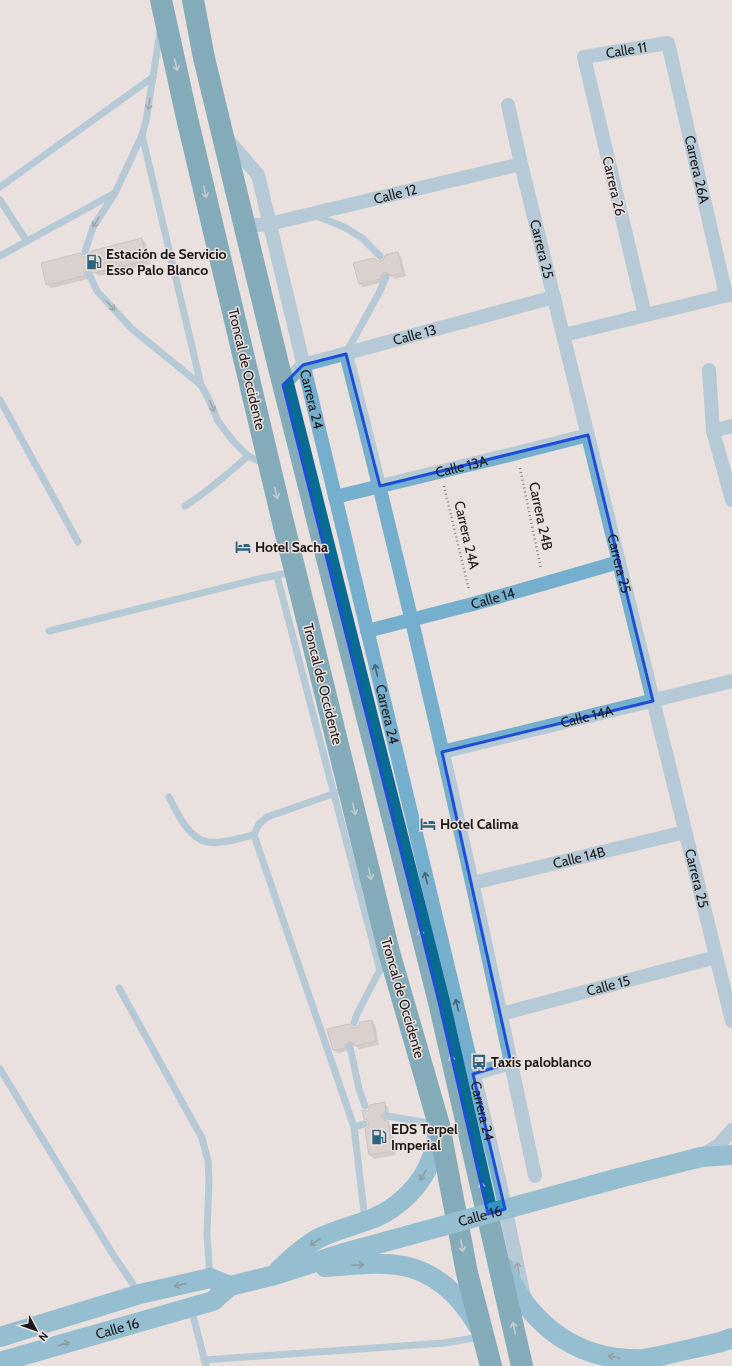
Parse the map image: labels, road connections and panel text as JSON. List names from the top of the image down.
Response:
{
  "streets": {
    "highway": ["Troncal de Occidente"],
    "street": [
      "Calle 11",
      "Carrera 26A",
      "Carrera 26",
      "Calle 12",
      "Carrera 25",
      "Calle 13",
      "Carrera 24",
      "Calle 13A",
      "Calle 14",
      "Calle 14A",
      "Calle 14B",
      "Calle 15",
      "Calle 16"
    ],
    "path": ["Carrera 24B", "Carrera 24A"]
  },
  "crossings": [
    ["Calle 11", "Carrera 26A"],
    ["Calle 11", "Carrera 26"],
    ["Calle 12", "Carrera 25"],
    ["Calle 12", "Carrera 24"],
    ["Carrera 25", "Calle 13"],
    ["Carrera 25", "Calle 13A"],
    ["Carrera 25", "Calle 14"],
    ["Carrera 25", "Calle 14A"],
    ["Carrera 25", "Calle 14B"],
    ["Carrera 25", "Calle 15"],
    ["Calle 13", "Carrera 24"],
    ["Carrera 24", "Calle 13A"],
    ["Carrera 24", "Calle 14"],
    ["Calle 13A", "Carrera 24B"],
    ["Calle 13A", "Carrera 24A"],
    ["Carrera 24B", "Calle 14"],
    ["Carrera 24A", "Calle 14"]
  ],
  "places": {
    "fuel station": ["Estación de Servicio Esso Palo Blanco", "EDS Terpel Imperial"],
    "hotel": ["Hotel Sacha", "Hotel Calima"],
    "bus stop": ["Taxis paloblanco"]
  },
  "north": "bottom right"
}
